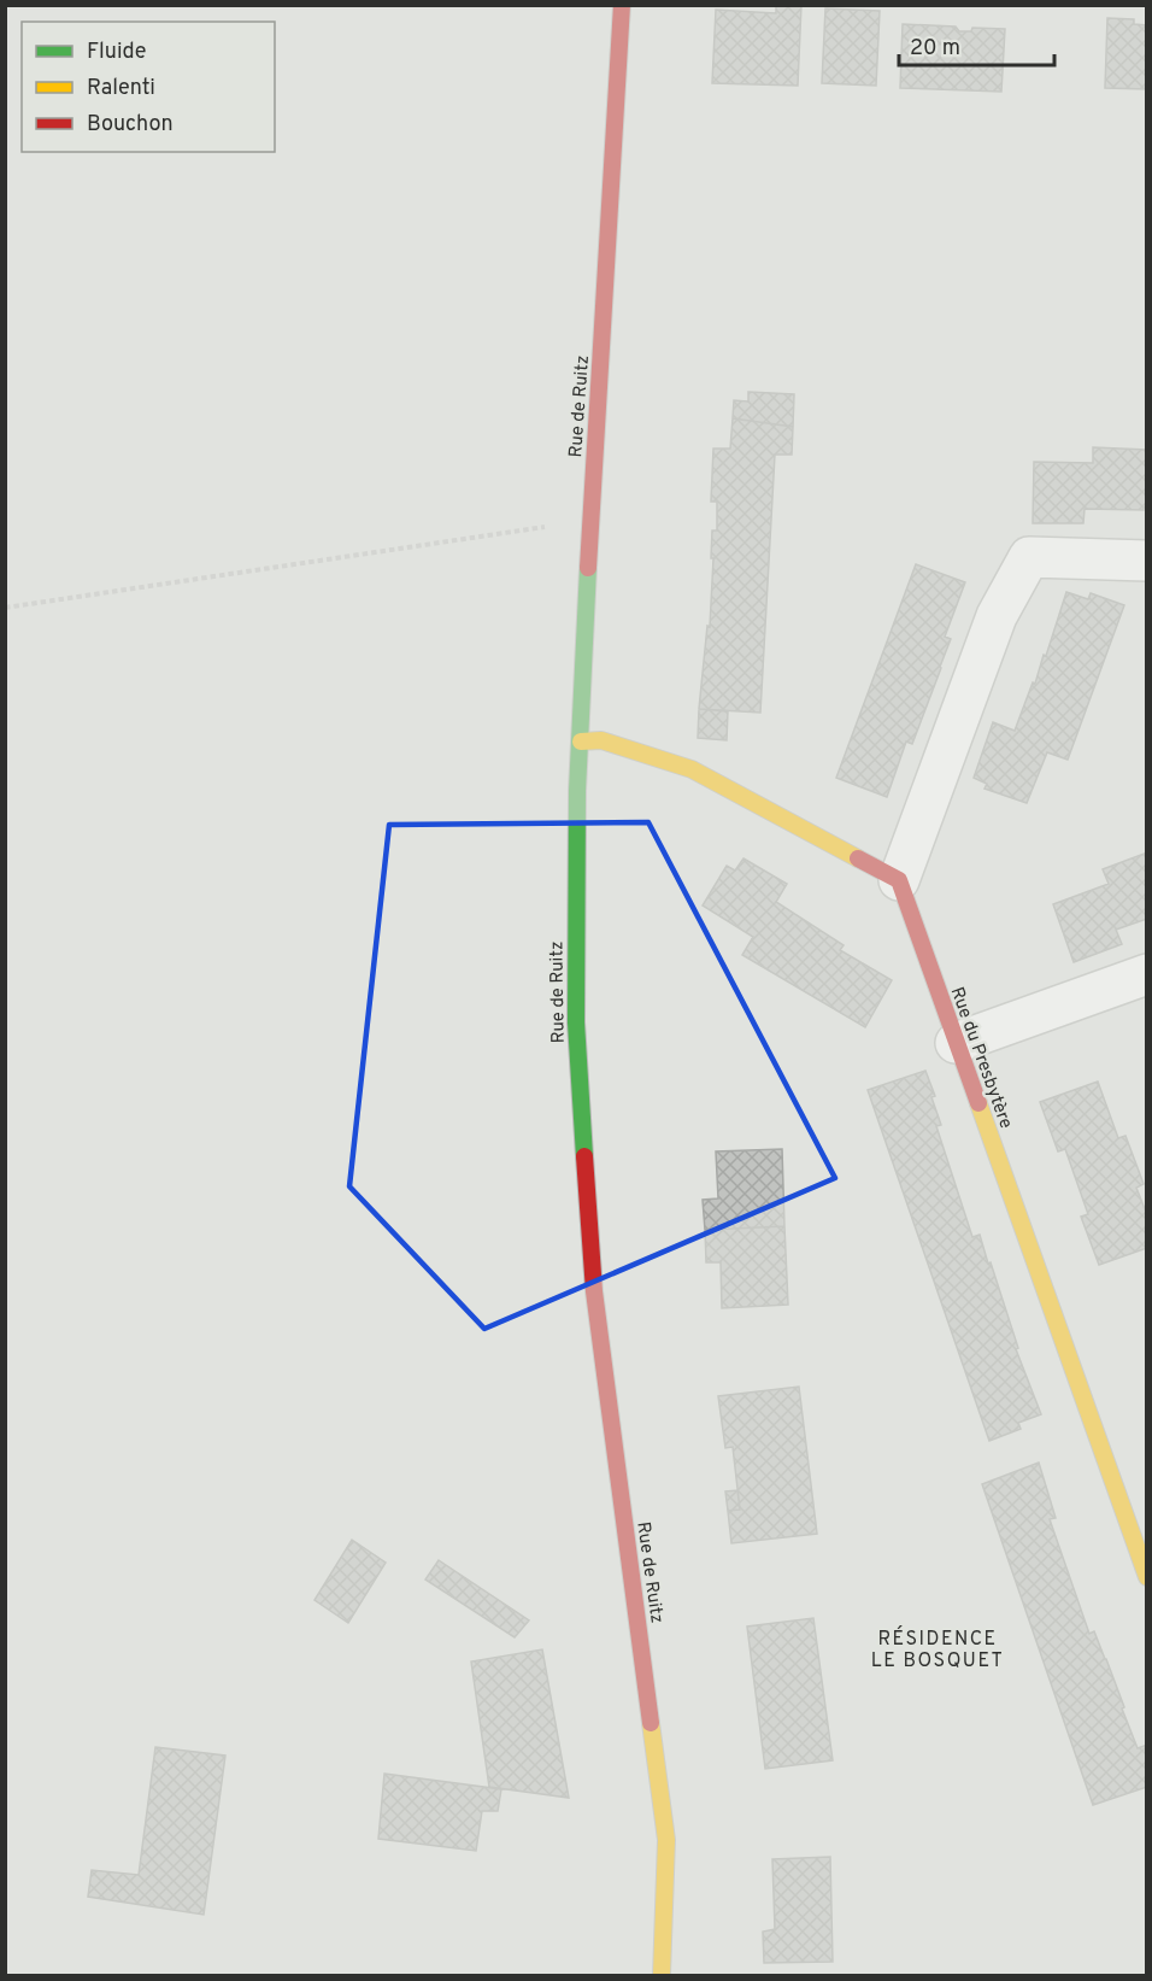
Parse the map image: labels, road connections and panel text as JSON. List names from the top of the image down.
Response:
{
  "streets": {
    "street": ["Rue de Ruitz", "Rue du Presbytère"]
  },
  "districts": ["RÉSIDENCE LE BOSQUET"],
  "legend": ["Fluide", "Ralenti", "Bouchon"],
  "scale_bar": "20 m"
}
